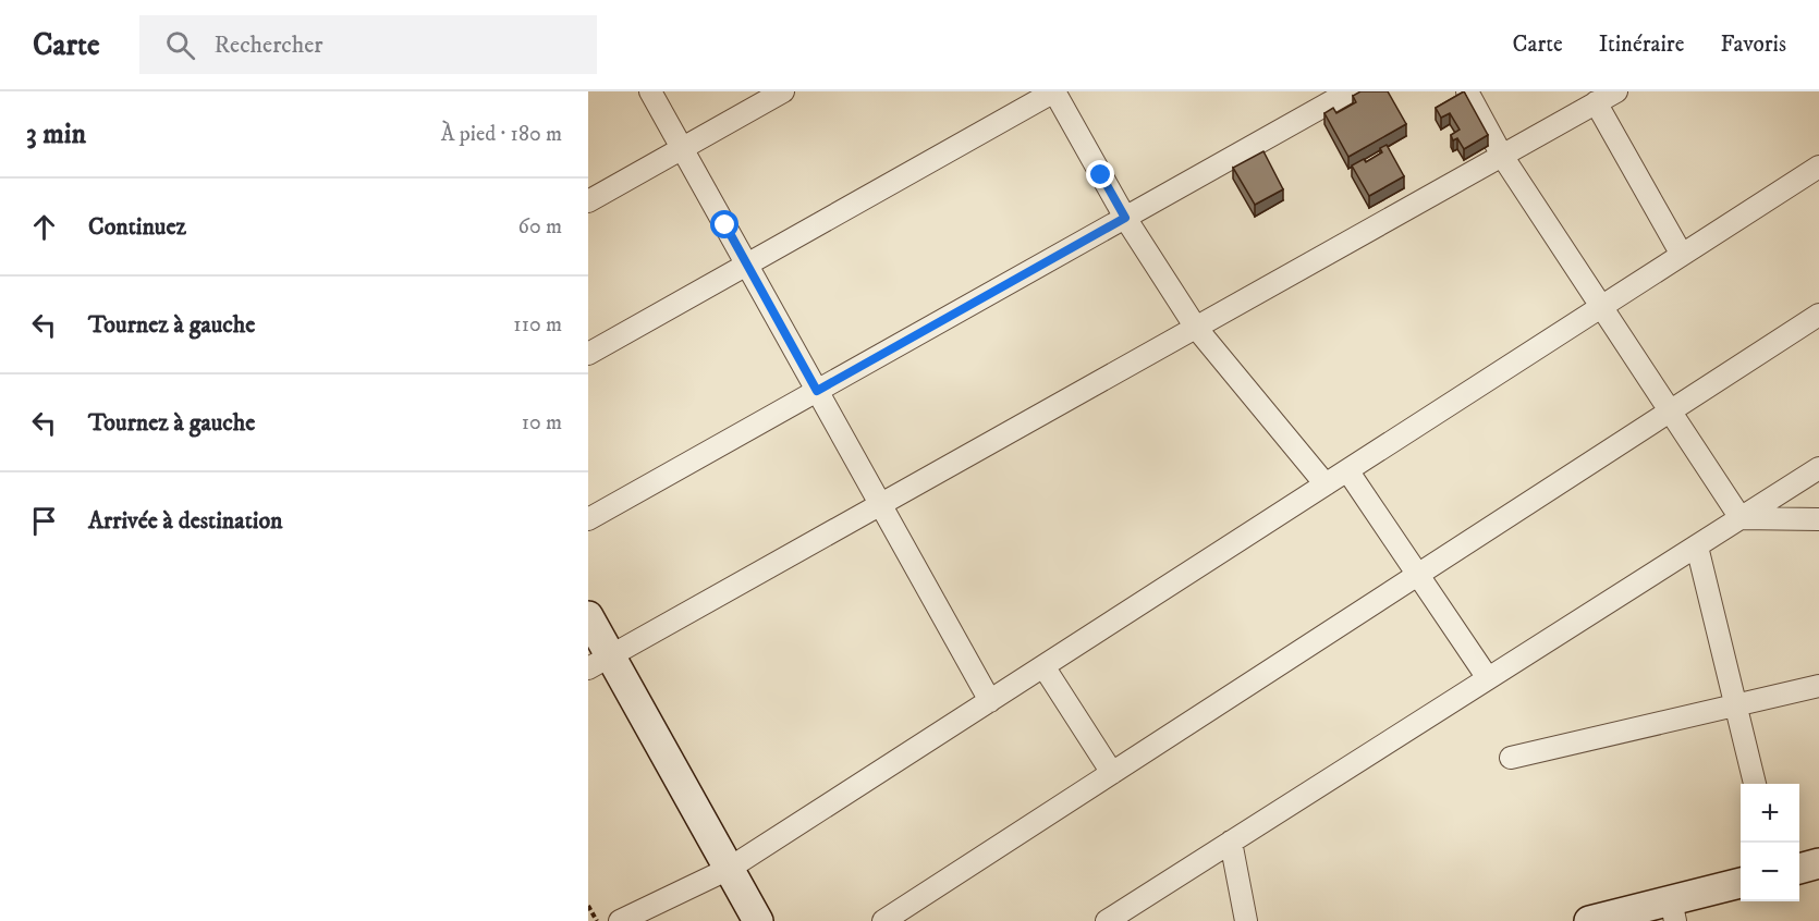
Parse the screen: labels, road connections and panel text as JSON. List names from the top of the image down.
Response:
{
  "page": {
    "header": "Carte",
    "search": "Rechercher",
    "nav": ["Carte", "Itinéraire", "Favoris"],
    "heading": ["3 min", "À pied · 180 m"],
    "list": [
      ["Continuez", "60 m"],
      ["Tournez à gauche", "110 m"],
      ["Tournez à gauche", "10 m"],
      "Arrivée à destination"
    ],
    "map_buttons": ["+", "−"]
  }
}
